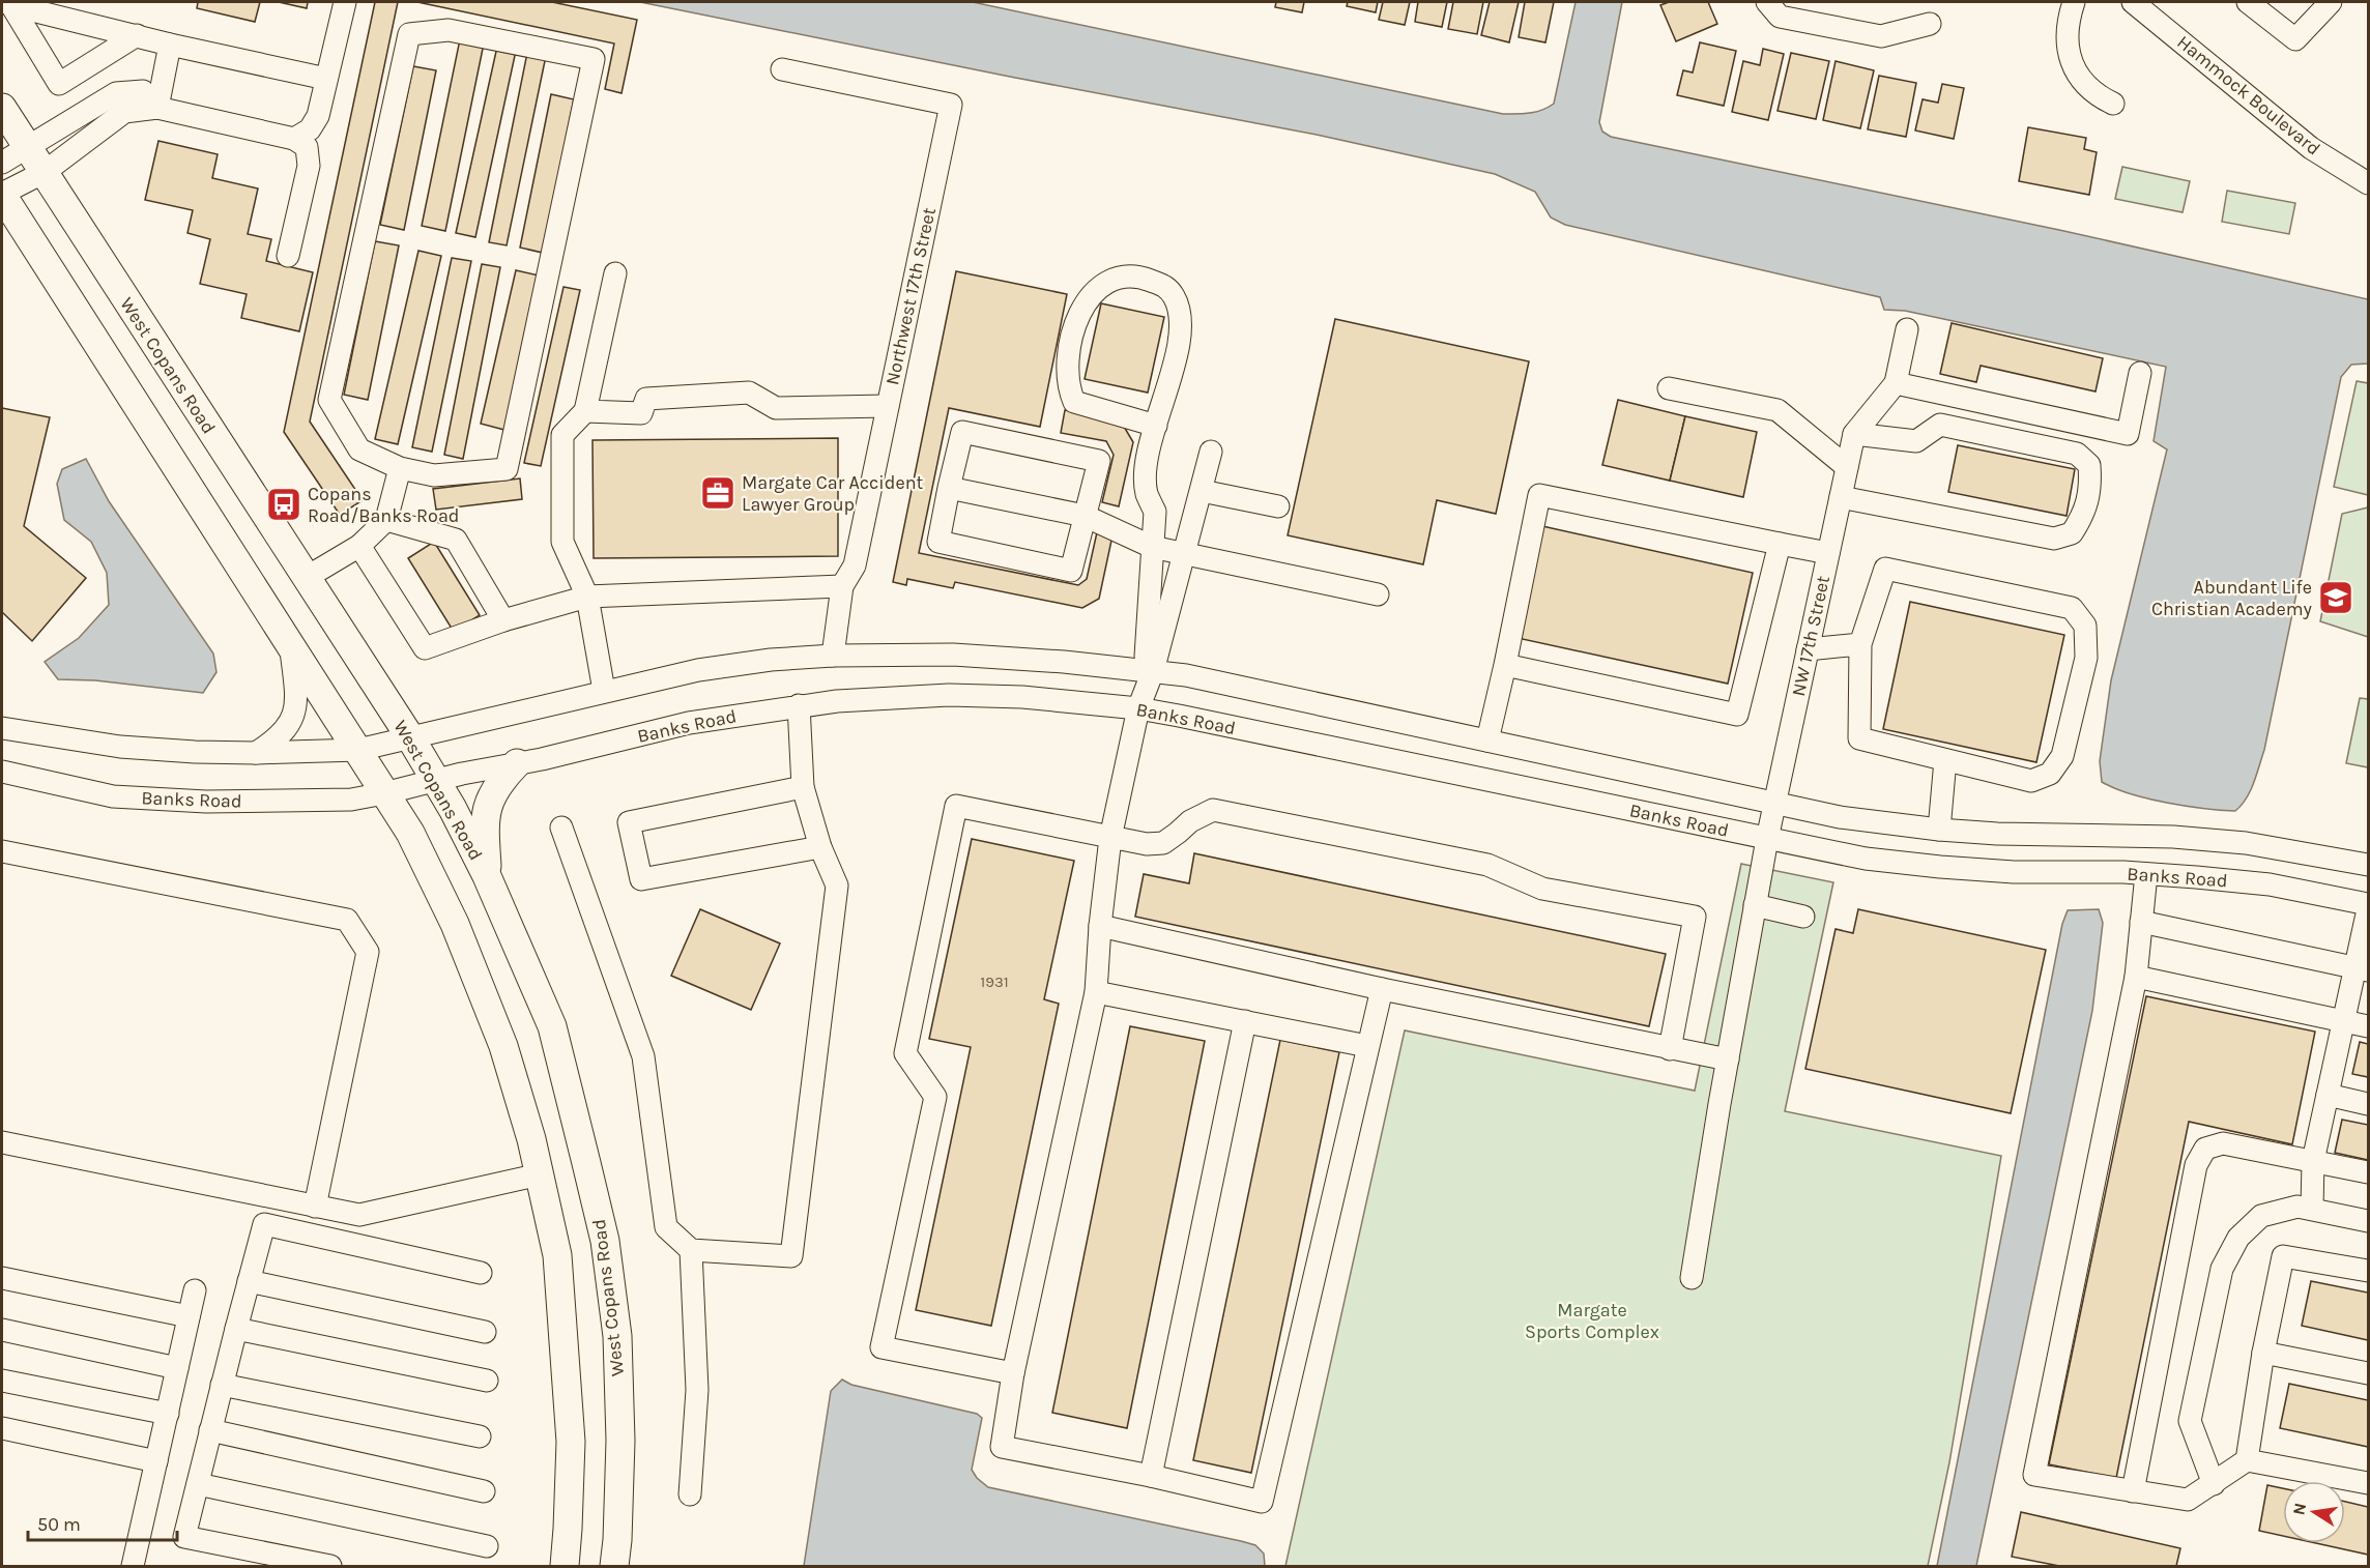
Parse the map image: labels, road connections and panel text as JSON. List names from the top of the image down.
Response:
{
  "streets": {
    "main road": ["West Copans Road"],
    "street": [
      "Hammock Boulevard",
      "Northwest 17th Street",
      "NW 17th Street",
      "Banks Road"
    ]
  },
  "crossings": [
    ["Northwest 17th Street", "Banks Road"],
    ["West Copans Road", "Banks Road"],
    ["NW 17th Street", "Banks Road"]
  ],
  "parks": ["Margate Sports Complex"],
  "places": {
    "office": ["Margate Car Accident Lawyer Group"],
    "bus stop": ["Copans Road/Banks Road"],
    "school or university": ["Abundant Life Christian Academy"]
  },
  "house_numbers": ["1931"],
  "scale_bar": "50 m",
  "north": "left"
}
